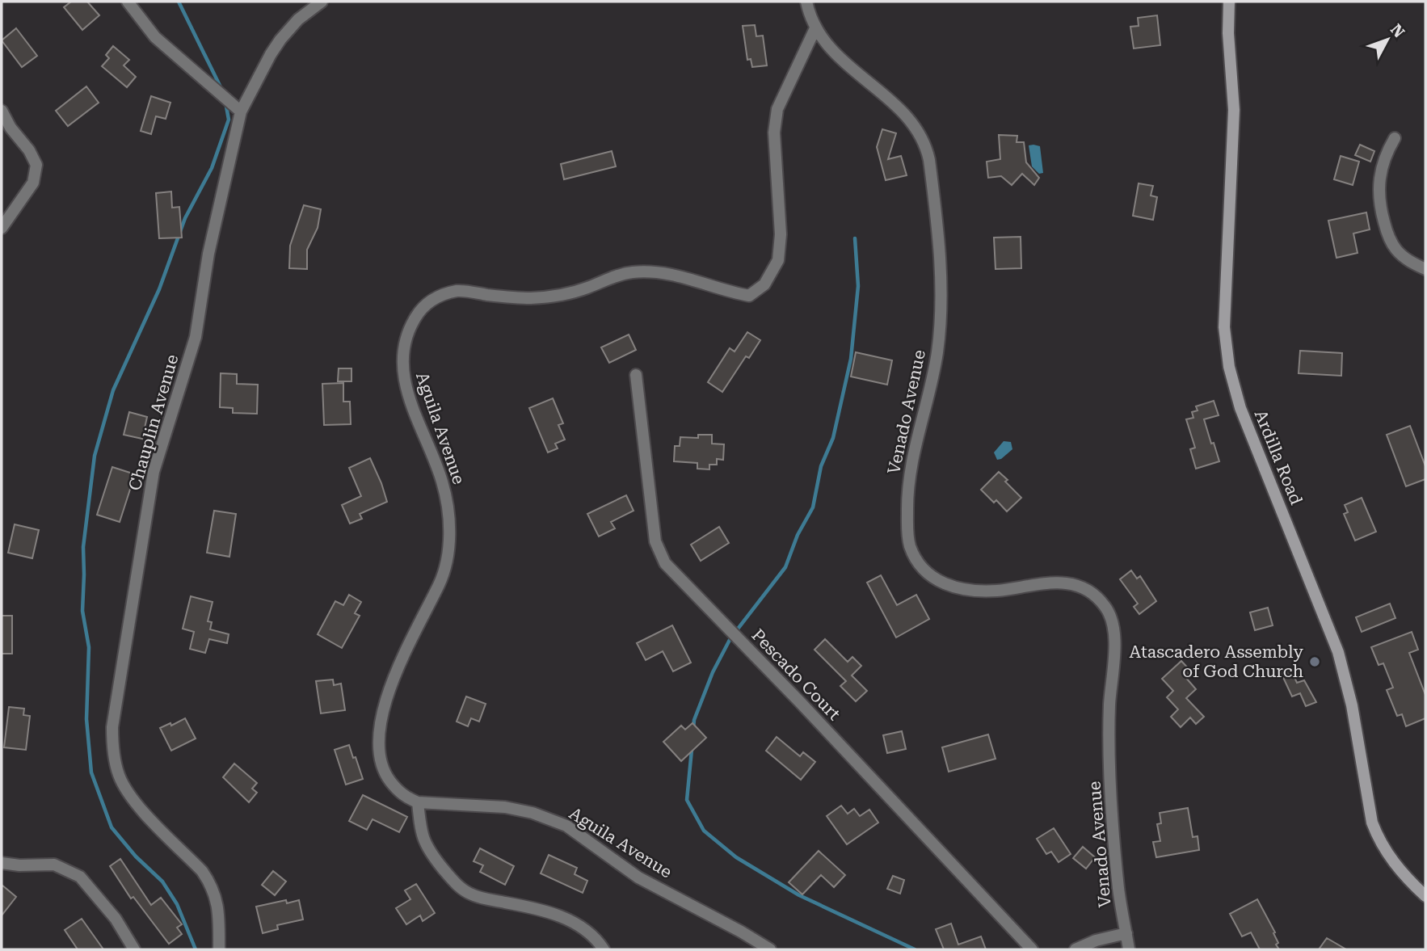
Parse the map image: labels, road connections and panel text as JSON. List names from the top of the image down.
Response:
{
  "streets": {
    "street": [
      "Venado Avenue",
      "Chauplin Avenue",
      "Aguila Avenue",
      "Ardilla Road",
      "Pescado Court"
    ]
  },
  "crossings": [
    ["Venado Avenue", "Aguila Avenue"]
  ],
  "places": ["Atascadero Assembly of God Church"],
  "north": "top right"
}
